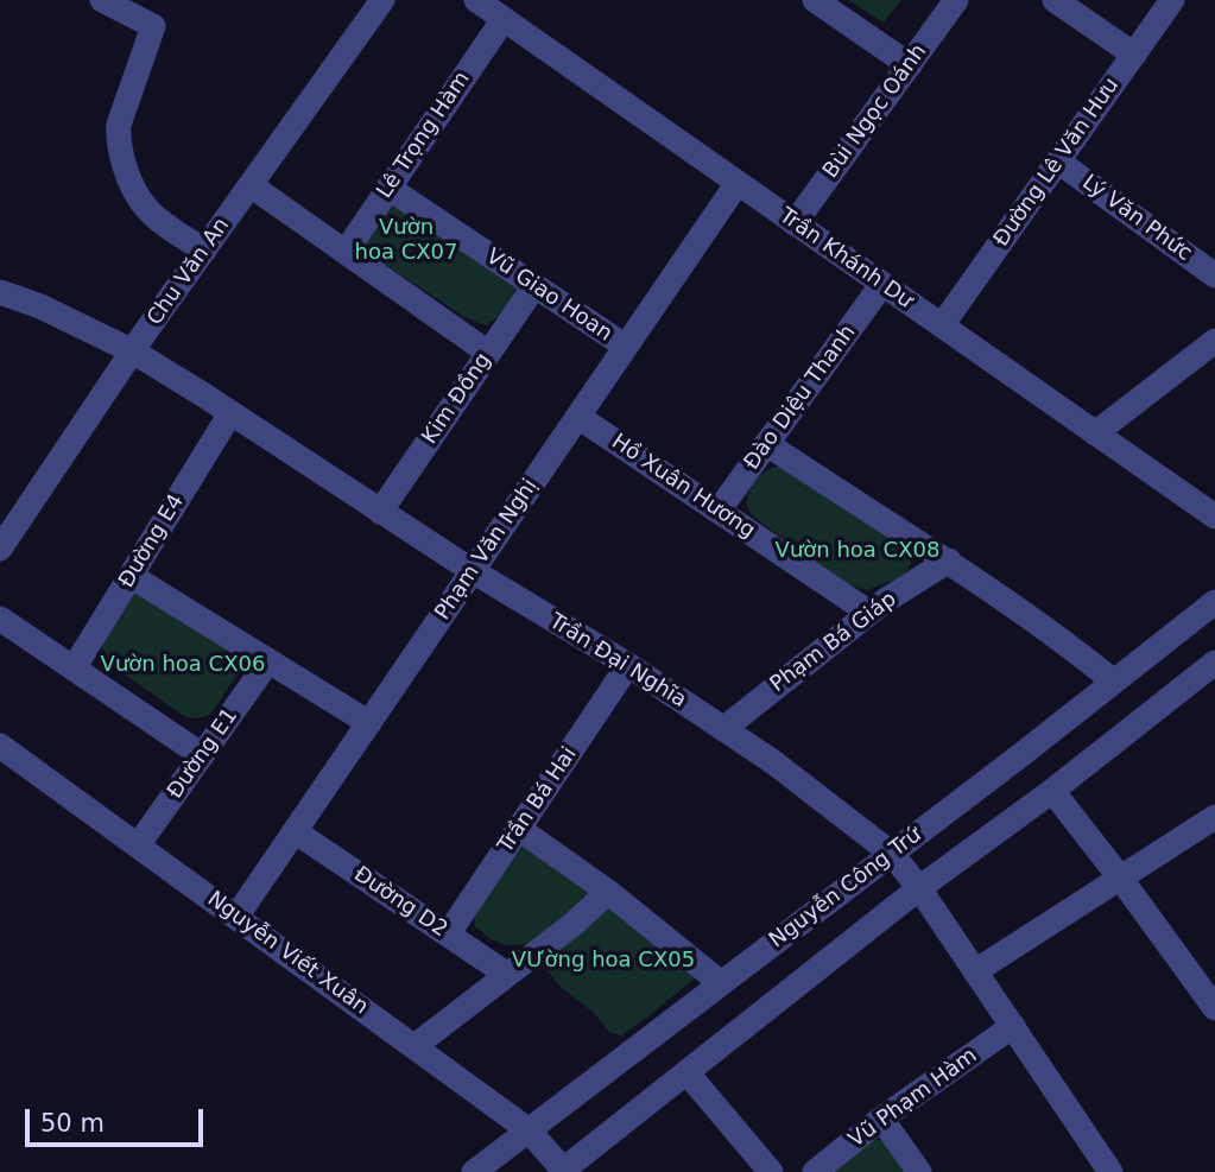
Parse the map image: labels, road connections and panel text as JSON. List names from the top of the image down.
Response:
{
  "streets": {
    "street": [
      "Bùi Ngọc Oánh",
      "Lê Trọng Hàm",
      "Đường Lê Văn Hưu",
      "Lý Văn Phức",
      "Trần Khánh Dư",
      "Chu Văn An",
      "Vũ Giao Hoan",
      "Đào Diệu Thanh",
      "Kim Đồng",
      "Hồ Xuân Hương",
      "Đường E4",
      "Phạm Văn Nghị",
      "Phạm Bá Giáp",
      "Trần Đại Nghĩa",
      "Đường E1",
      "Trần Bá Hai",
      "Nguyễn Công Trứ",
      "Đường D2",
      "Nguyễn Viết Xuân",
      "Vũ Phạm Hàm"
    ]
  },
  "crossings": [
    ["Bùi Ngọc Oánh", "Trần Khánh Dư"],
    ["Lê Trọng Hàm", "Trần Khánh Dư"],
    ["Lê Trọng Hàm", "Vũ Giao Hoan"],
    ["Đường Lê Văn Hưu", "Lý Văn Phức"],
    ["Đường Lê Văn Hưu", "Trần Khánh Dư"],
    ["Trần Khánh Dư", "Đào Diệu Thanh"],
    ["Trần Khánh Dư", "Phạm Văn Nghị"],
    ["Chu Văn An", "Trần Đại Nghĩa"],
    ["Vũ Giao Hoan", "Kim Đồng"],
    ["Vũ Giao Hoan", "Phạm Văn Nghị"],
    ["Đào Diệu Thanh", "Hồ Xuân Hương"],
    ["Kim Đồng", "Trần Đại Nghĩa"],
    ["Hồ Xuân Hương", "Phạm Văn Nghị"],
    ["Hồ Xuân Hương", "Phạm Bá Giáp"],
    ["Đường E4", "Trần Đại Nghĩa"],
    ["Phạm Văn Nghị", "Trần Đại Nghĩa"],
    ["Phạm Văn Nghị", "Đường D2"],
    ["Phạm Văn Nghị", "Nguyễn Viết Xuân"],
    ["Phạm Bá Giáp", "Trần Đại Nghĩa"],
    ["Trần Đại Nghĩa", "Trần Bá Hai"],
    ["Trần Đại Nghĩa", "Nguyễn Công Trứ"],
    ["Trần Đại Nghĩa", "Vũ Phạm Hàm"],
    ["Đường E1", "Nguyễn Viết Xuân"],
    ["Trần Bá Hai", "Đường D2"],
    ["Nguyễn Công Trứ", "Nguyễn Viết Xuân"]
  ],
  "parks": [
    "Vườn hoa CX07",
    "Vườn hoa CX08",
    "Vườn hoa CX06",
    "VƯờng hoa CX05"
  ],
  "scale_bar": "50 m"
}
